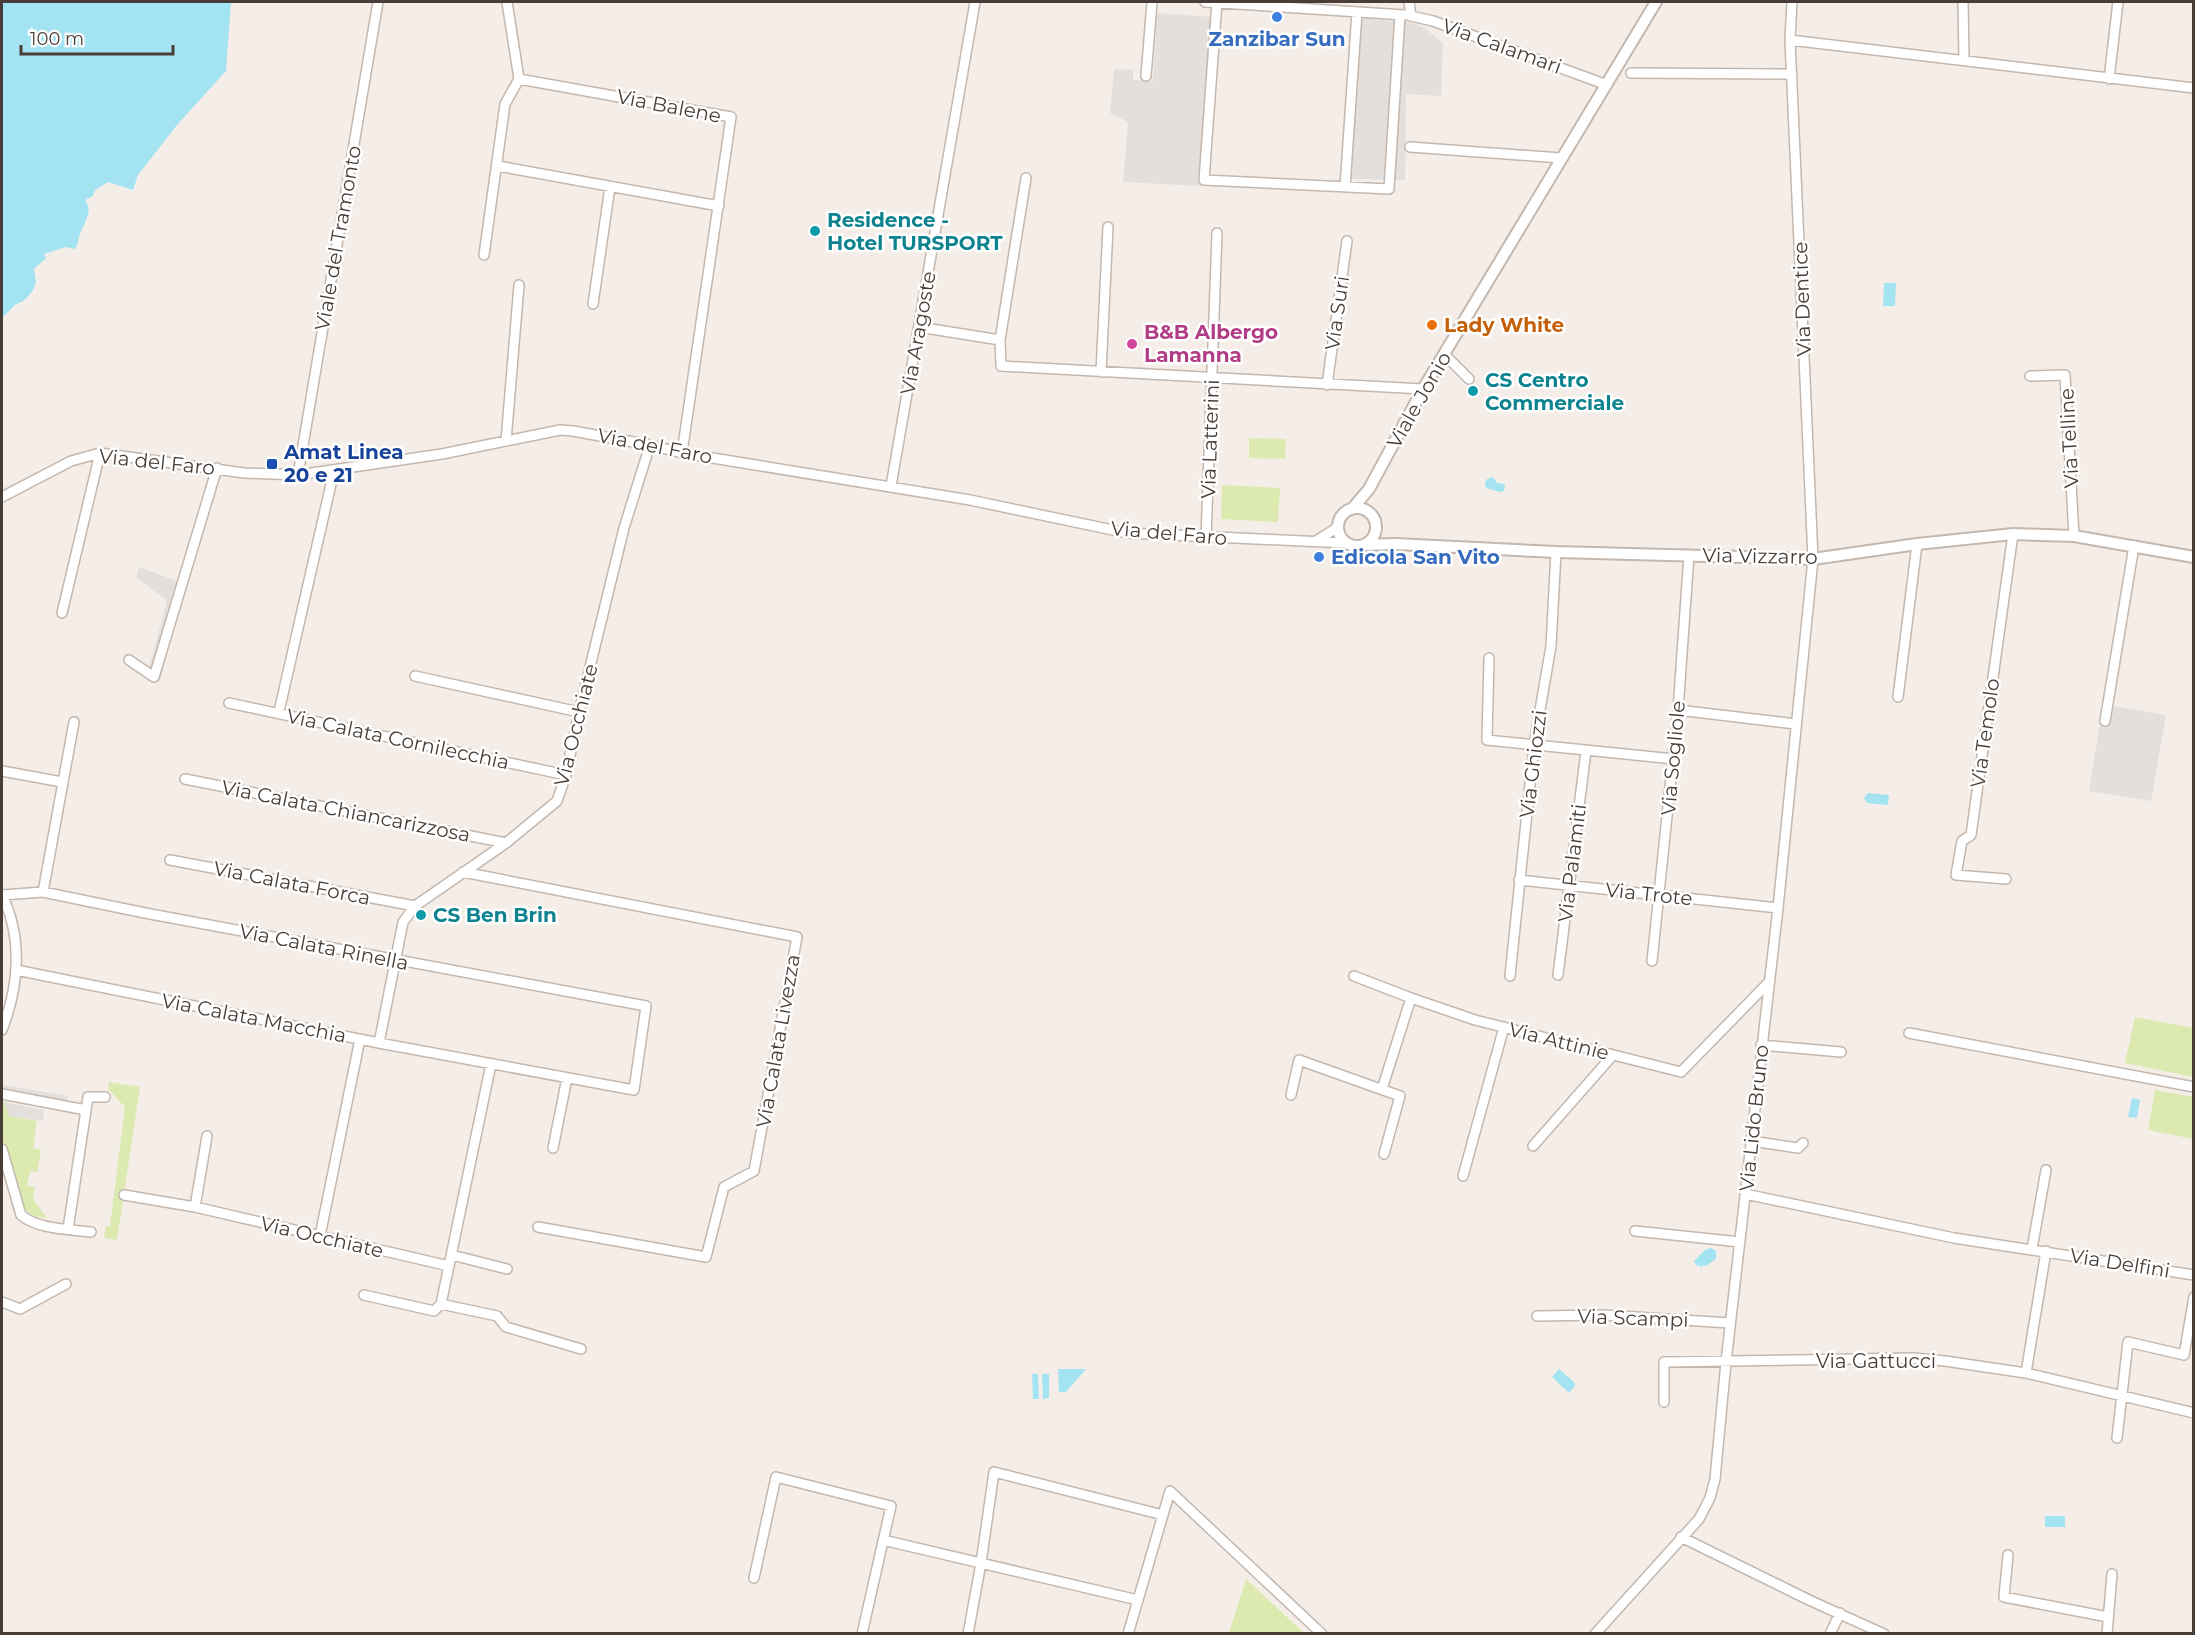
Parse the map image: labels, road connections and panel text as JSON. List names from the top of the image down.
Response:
{
  "streets": {
    "street": [
      "Via Calamari",
      "Via Balene",
      "Viale del Tramonto",
      "Via Dentice",
      "Via Suri",
      "Via Aragoste",
      "Viale Jonio",
      "Via Telline",
      "Via Latterini",
      "Via del Faro",
      "Via Vizzarro",
      "Via Occhiate",
      "Via Temolo",
      "Via Calata Cornilecchia",
      "Via Sogliole",
      "Via Ghiozzi",
      "Via Calata Chiancarizzosa",
      "Via Palamiti",
      "Via Calata Forca",
      "Via Trote",
      "Via Calata Rinella",
      "Via Calata Macchia",
      "Via Calata Livezza",
      "Via Attinie",
      "Via Lido Bruno",
      "Via Delfini",
      "Via Scampi",
      "Via Gattucci"
    ]
  },
  "crossings": [
    ["Via Calamari", "Viale Jonio"],
    ["Via Balene", "Via del Faro"],
    ["Viale del Tramonto", "Via del Faro"],
    ["Via Dentice", "Via Vizzarro"],
    ["Via Dentice", "Via Lido Bruno"],
    ["Via Aragoste", "Via del Faro"],
    ["Viale Jonio", "Via del Faro"],
    ["Viale Jonio", "Via Vizzarro"],
    ["Via Telline", "Via Vizzarro"],
    ["Via Latterini", "Via del Faro"],
    ["Via del Faro", "Via Vizzarro"],
    ["Via del Faro", "Via Occhiate"],
    ["Via Vizzarro", "Via Temolo"],
    ["Via Vizzarro", "Via Sogliole"],
    ["Via Vizzarro", "Via Ghiozzi"],
    ["Via Vizzarro", "Via Lido Bruno"],
    ["Via Occhiate", "Via Calata Cornilecchia"],
    ["Via Occhiate", "Via Calata Chiancarizzosa"],
    ["Via Occhiate", "Via Calata Forca"],
    ["Via Occhiate", "Via Calata Rinella"],
    ["Via Occhiate", "Via Calata Macchia"],
    ["Via Occhiate", "Via Calata Livezza"],
    ["Via Sogliole", "Via Trote"],
    ["Via Ghiozzi", "Via Trote"],
    ["Via Palamiti", "Via Trote"],
    ["Via Trote", "Via Lido Bruno"],
    ["Via Calata Rinella", "Via Calata Macchia"],
    ["Via Attinie", "Via Lido Bruno"],
    ["Via Lido Bruno", "Via Delfini"],
    ["Via Lido Bruno", "Via Scampi"],
    ["Via Lido Bruno", "Via Gattucci"]
  ],
  "places": {
    "other": [
      "Zanzibar Sun",
      "Residence - Hotel TURSPORT",
      "Lady White",
      "B&B Albergo Lamanna",
      "CS Centro Commerciale",
      "Edicola San Vito",
      "CS Ben Brin"
    ],
    "transit": ["Amat Linea 20 e 21"]
  },
  "scale_bar": "100 m"
}
